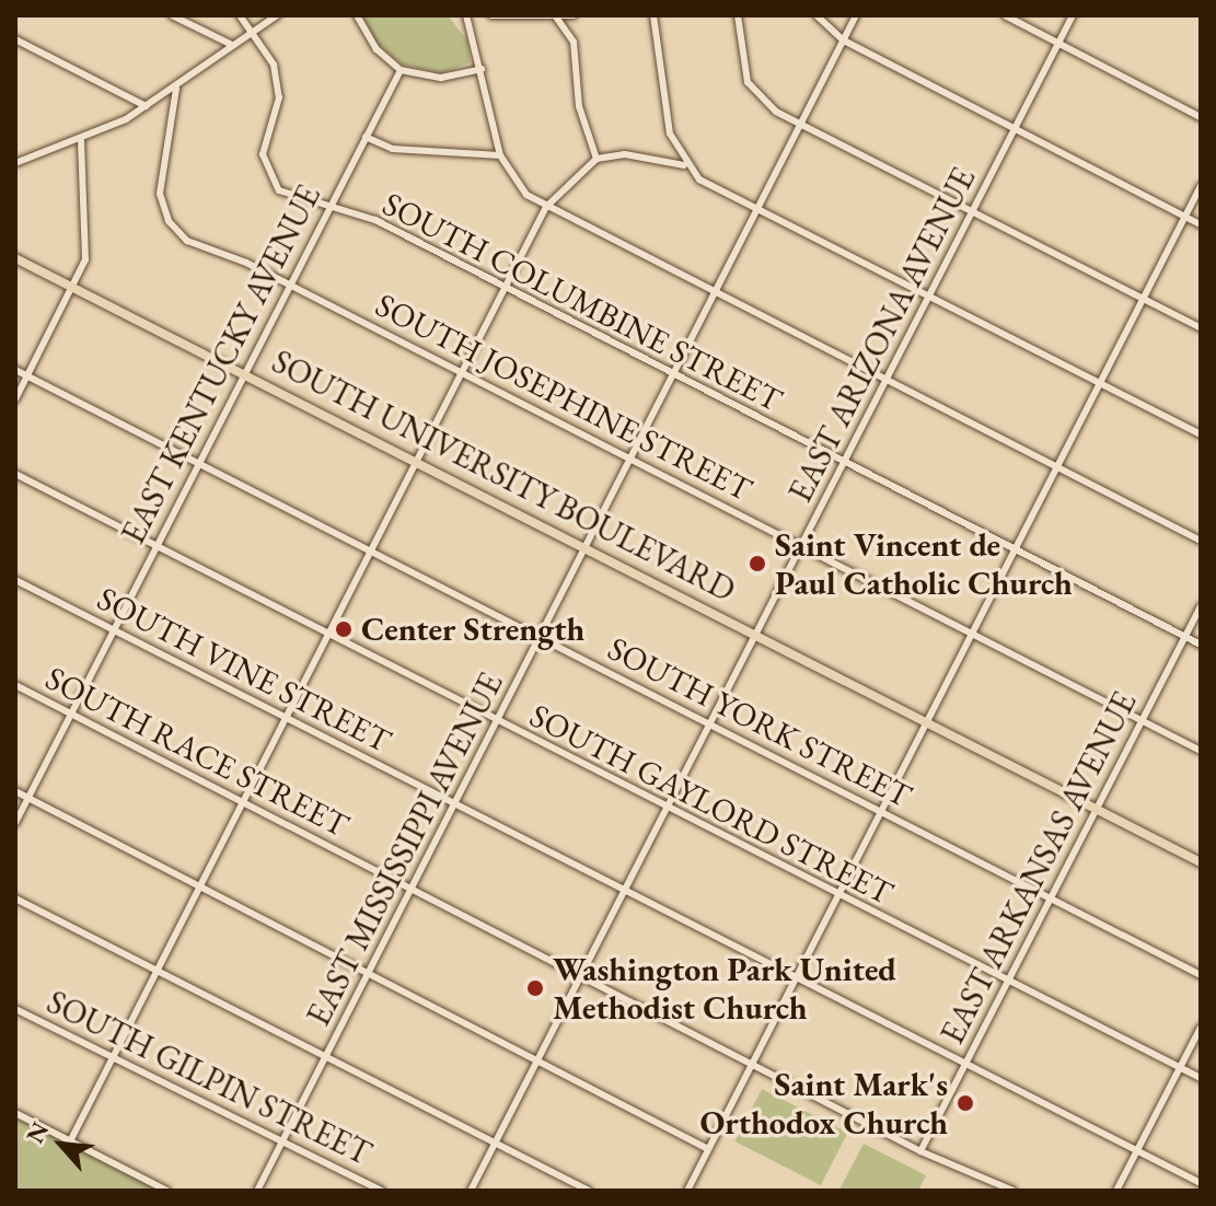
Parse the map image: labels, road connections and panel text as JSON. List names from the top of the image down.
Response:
{
  "streets": {
    "main road": ["SOUTH UNIVERSITY BOULEVARD"],
    "street": [
      "SOUTH COLUMBINE STREET",
      "EAST ARIZONA AVENUE",
      "EAST KENTUCKY AVENUE",
      "SOUTH JOSEPHINE STREET",
      "SOUTH VINE STREET",
      "SOUTH YORK STREET",
      "SOUTH RACE STREET",
      "SOUTH GAYLORD STREET",
      "EAST MISSISSIPPI AVENUE",
      "EAST ARKANSAS AVENUE",
      "SOUTH GILPIN STREET"
    ]
  },
  "crossings": [
    ["SOUTH COLUMBINE STREET", "EAST ARIZONA AVENUE"],
    ["SOUTH COLUMBINE STREET", "EAST KENTUCKY AVENUE"],
    ["SOUTH COLUMBINE STREET", "EAST MISSISSIPPI AVENUE"],
    ["SOUTH COLUMBINE STREET", "EAST ARKANSAS AVENUE"],
    ["EAST ARIZONA AVENUE", "SOUTH JOSEPHINE STREET"],
    ["EAST ARIZONA AVENUE", "SOUTH UNIVERSITY BOULEVARD"],
    ["EAST ARIZONA AVENUE", "SOUTH VINE STREET"],
    ["EAST ARIZONA AVENUE", "SOUTH YORK STREET"],
    ["EAST ARIZONA AVENUE", "SOUTH RACE STREET"],
    ["EAST ARIZONA AVENUE", "SOUTH GAYLORD STREET"],
    ["EAST KENTUCKY AVENUE", "SOUTH JOSEPHINE STREET"],
    ["EAST KENTUCKY AVENUE", "SOUTH UNIVERSITY BOULEVARD"],
    ["EAST KENTUCKY AVENUE", "SOUTH VINE STREET"],
    ["EAST KENTUCKY AVENUE", "SOUTH YORK STREET"],
    ["EAST KENTUCKY AVENUE", "SOUTH RACE STREET"],
    ["EAST KENTUCKY AVENUE", "SOUTH GAYLORD STREET"],
    ["SOUTH JOSEPHINE STREET", "EAST MISSISSIPPI AVENUE"],
    ["SOUTH JOSEPHINE STREET", "EAST ARKANSAS AVENUE"],
    ["SOUTH UNIVERSITY BOULEVARD", "EAST MISSISSIPPI AVENUE"],
    ["SOUTH UNIVERSITY BOULEVARD", "EAST ARKANSAS AVENUE"],
    ["SOUTH VINE STREET", "EAST MISSISSIPPI AVENUE"],
    ["SOUTH VINE STREET", "EAST ARKANSAS AVENUE"],
    ["SOUTH YORK STREET", "EAST MISSISSIPPI AVENUE"],
    ["SOUTH YORK STREET", "EAST ARKANSAS AVENUE"],
    ["SOUTH RACE STREET", "EAST MISSISSIPPI AVENUE"],
    ["SOUTH RACE STREET", "EAST ARKANSAS AVENUE"],
    ["SOUTH GAYLORD STREET", "EAST MISSISSIPPI AVENUE"],
    ["SOUTH GAYLORD STREET", "EAST ARKANSAS AVENUE"],
    ["EAST MISSISSIPPI AVENUE", "SOUTH GILPIN STREET"]
  ],
  "places": [
    "Saint Vincent de Paul Catholic Church",
    "Center Strength",
    "Washington Park United Methodist Church",
    "Saint Mark's Orthodox Church"
  ],
  "north": "top left"
}
